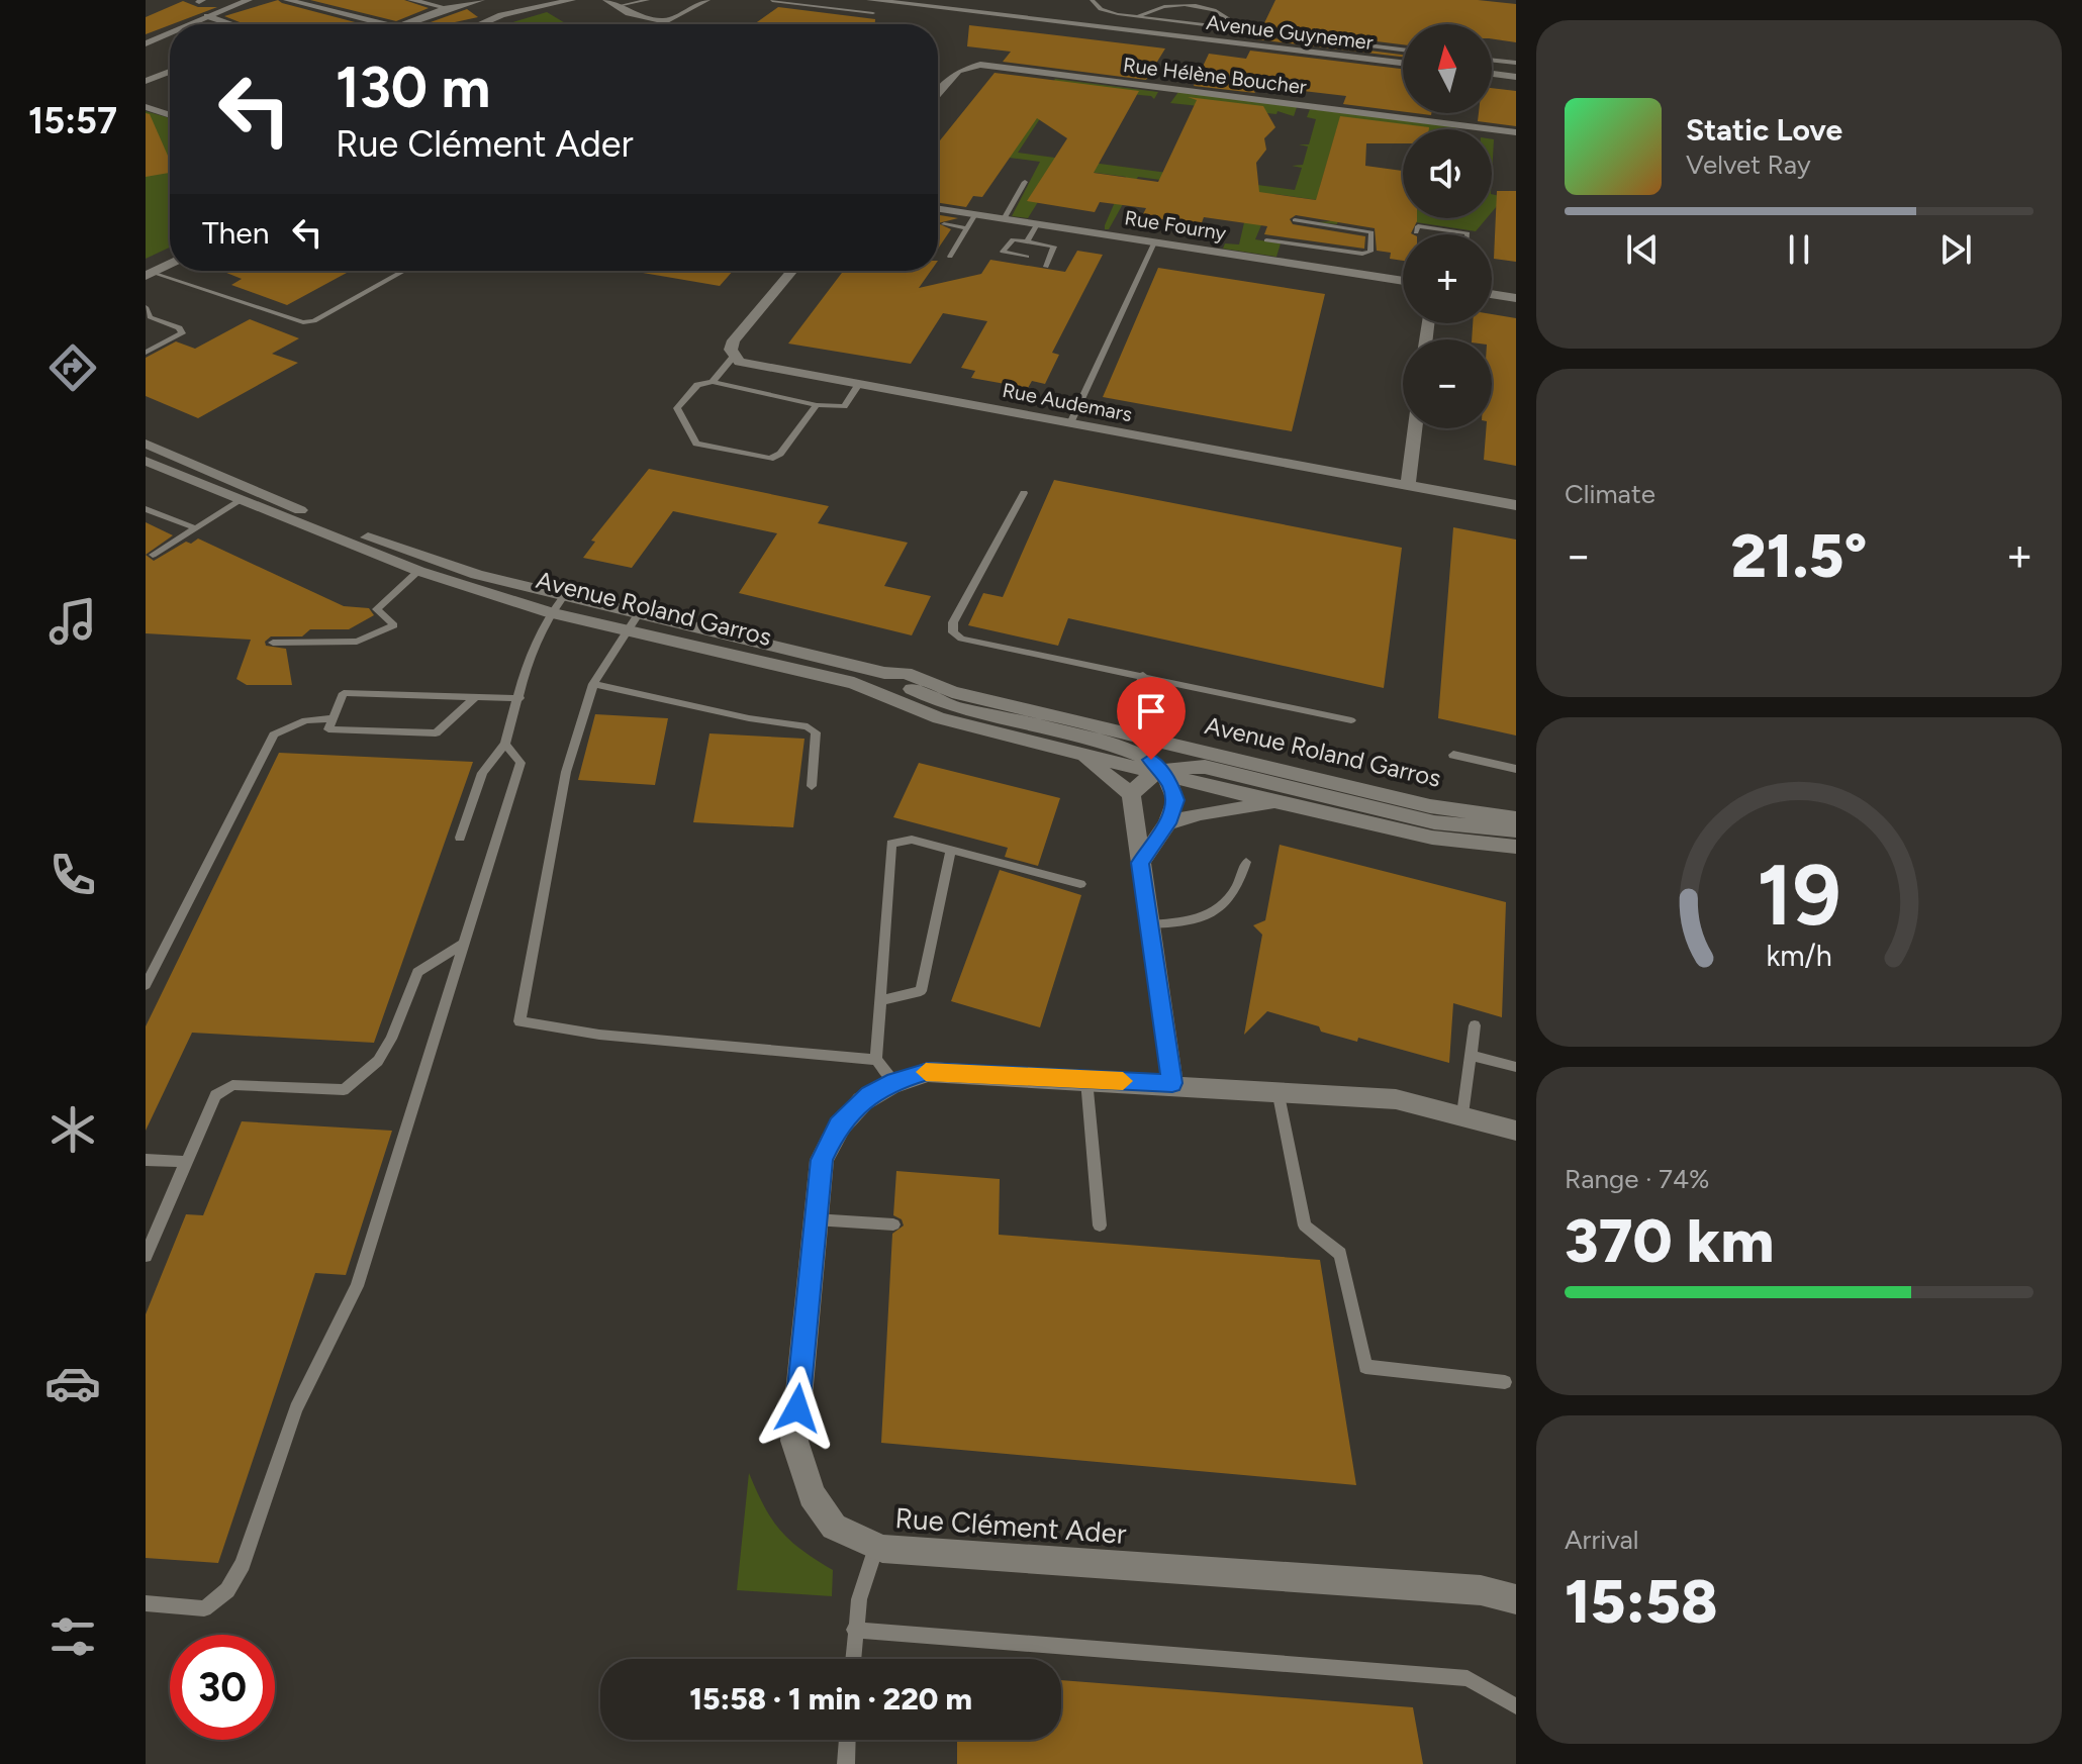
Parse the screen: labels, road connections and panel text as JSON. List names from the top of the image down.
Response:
{
  "streets": {
    "street": [
      "Avenue Guynemer",
      "Rue Hélène Boucher",
      "Rue Fourny",
      "Rue Audemars",
      "Avenue Roland Garros",
      "Rue Clément Ader"
    ]
  },
  "north": "top",
  "page": {
    "tabs": "15:57",
    "map_buttons": ["+", "−"],
    "turn": ["130 m", "Rue Clément Ader"],
    "song": ["Static Love", "Velvet Ray"],
    "then": "Then",
    "tile": [
      "Climate",
      ["Range · 74%", "370 km"],
      ["Arrival", "15:58"]
    ],
    "heat": ["−", "21.5°", "+"],
    "limit": "30",
    "trip": "15:58 · 1 min · 220 m",
    "gauge": ["19", "km/h"]
  }
}
